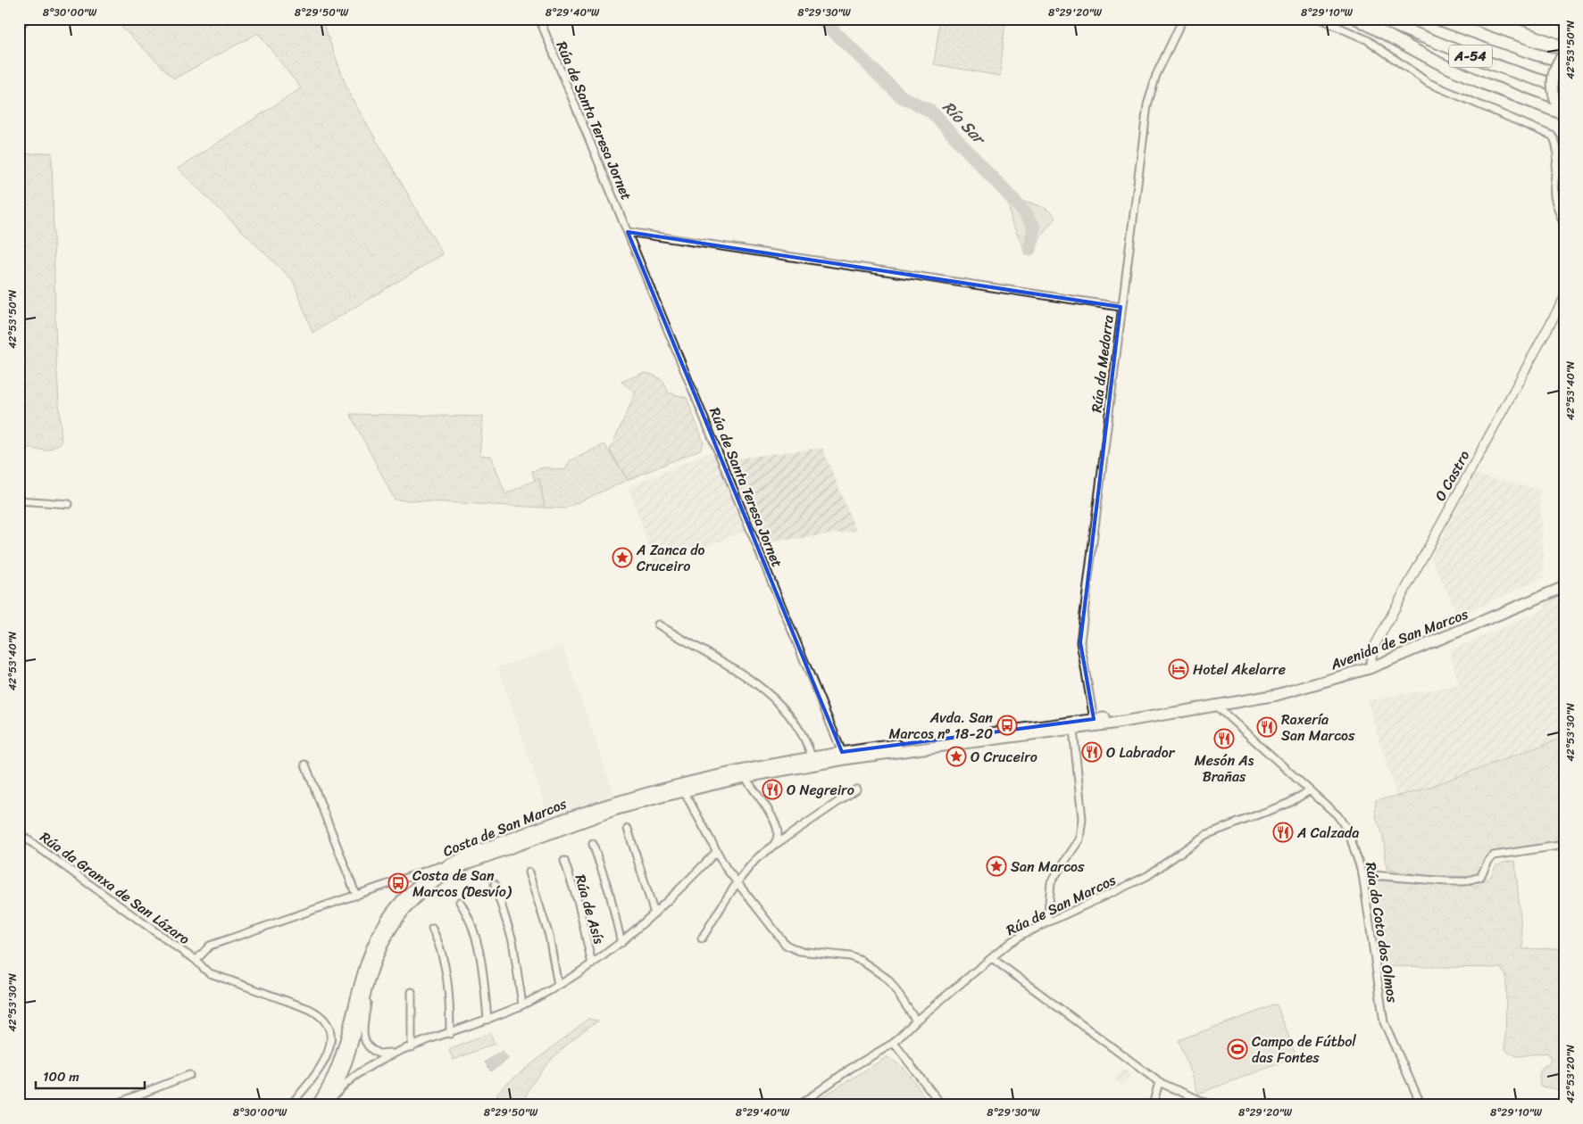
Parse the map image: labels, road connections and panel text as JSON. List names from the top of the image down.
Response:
{
  "streets": {
    "highway": ["A-54"],
    "main road": ["Avenida de San Marcos", "Costa de San Marcos"],
    "street": [
      "Rúa de Santa Teresa Jornet",
      "Rúa da Medorra",
      "O Castro",
      "Rúa da Granxa de San Lázaro",
      "Rúa de San Marcos",
      "Rúa de Asís",
      "Rúa do Coto dos Olmos"
    ]
  },
  "crossings": [
    ["Rúa de Santa Teresa Jornet", "Avenida de San Marcos"],
    ["Rúa da Medorra", "Avenida de San Marcos"],
    ["O Castro", "Avenida de San Marcos"],
    ["Avenida de San Marcos", "Costa de San Marcos"],
    ["Avenida de San Marcos", "Rúa do Coto dos Olmos"],
    ["Costa de San Marcos", "Rúa da Granxa de San Lázaro"],
    ["Rúa de San Marcos", "Rúa do Coto dos Olmos"]
  ],
  "water": ["Río Sar"],
  "places": {
    "place": ["A Zanca do Cruceiro", "O Cruceiro", "San Marcos"],
    "hotel": ["Hotel Akelarre"],
    "bus stop": ["Avda. San Marcos nº 18-20", "Costa de San Marcos (Desvío)"],
    "restaurant": [
      "Raxería San Marcos",
      "Mesón As Brañas",
      "O Labrador",
      "O Negreiro",
      "A Calzada"
    ],
    "sports": ["Campo de Fútbol das Fontes"]
  },
  "scale_bar": "100 m",
  "coordinates": [
    "8°30'00\"W",
    "8°29'50\"W",
    "8°29'40\"W",
    "8°29'30\"W",
    "8°29'20\"W",
    "8°29'10\"W",
    "42°53'50\"N",
    "42°53'40\"N",
    "42°53'30\"N",
    "42°53'20\"N"
  ]
}
